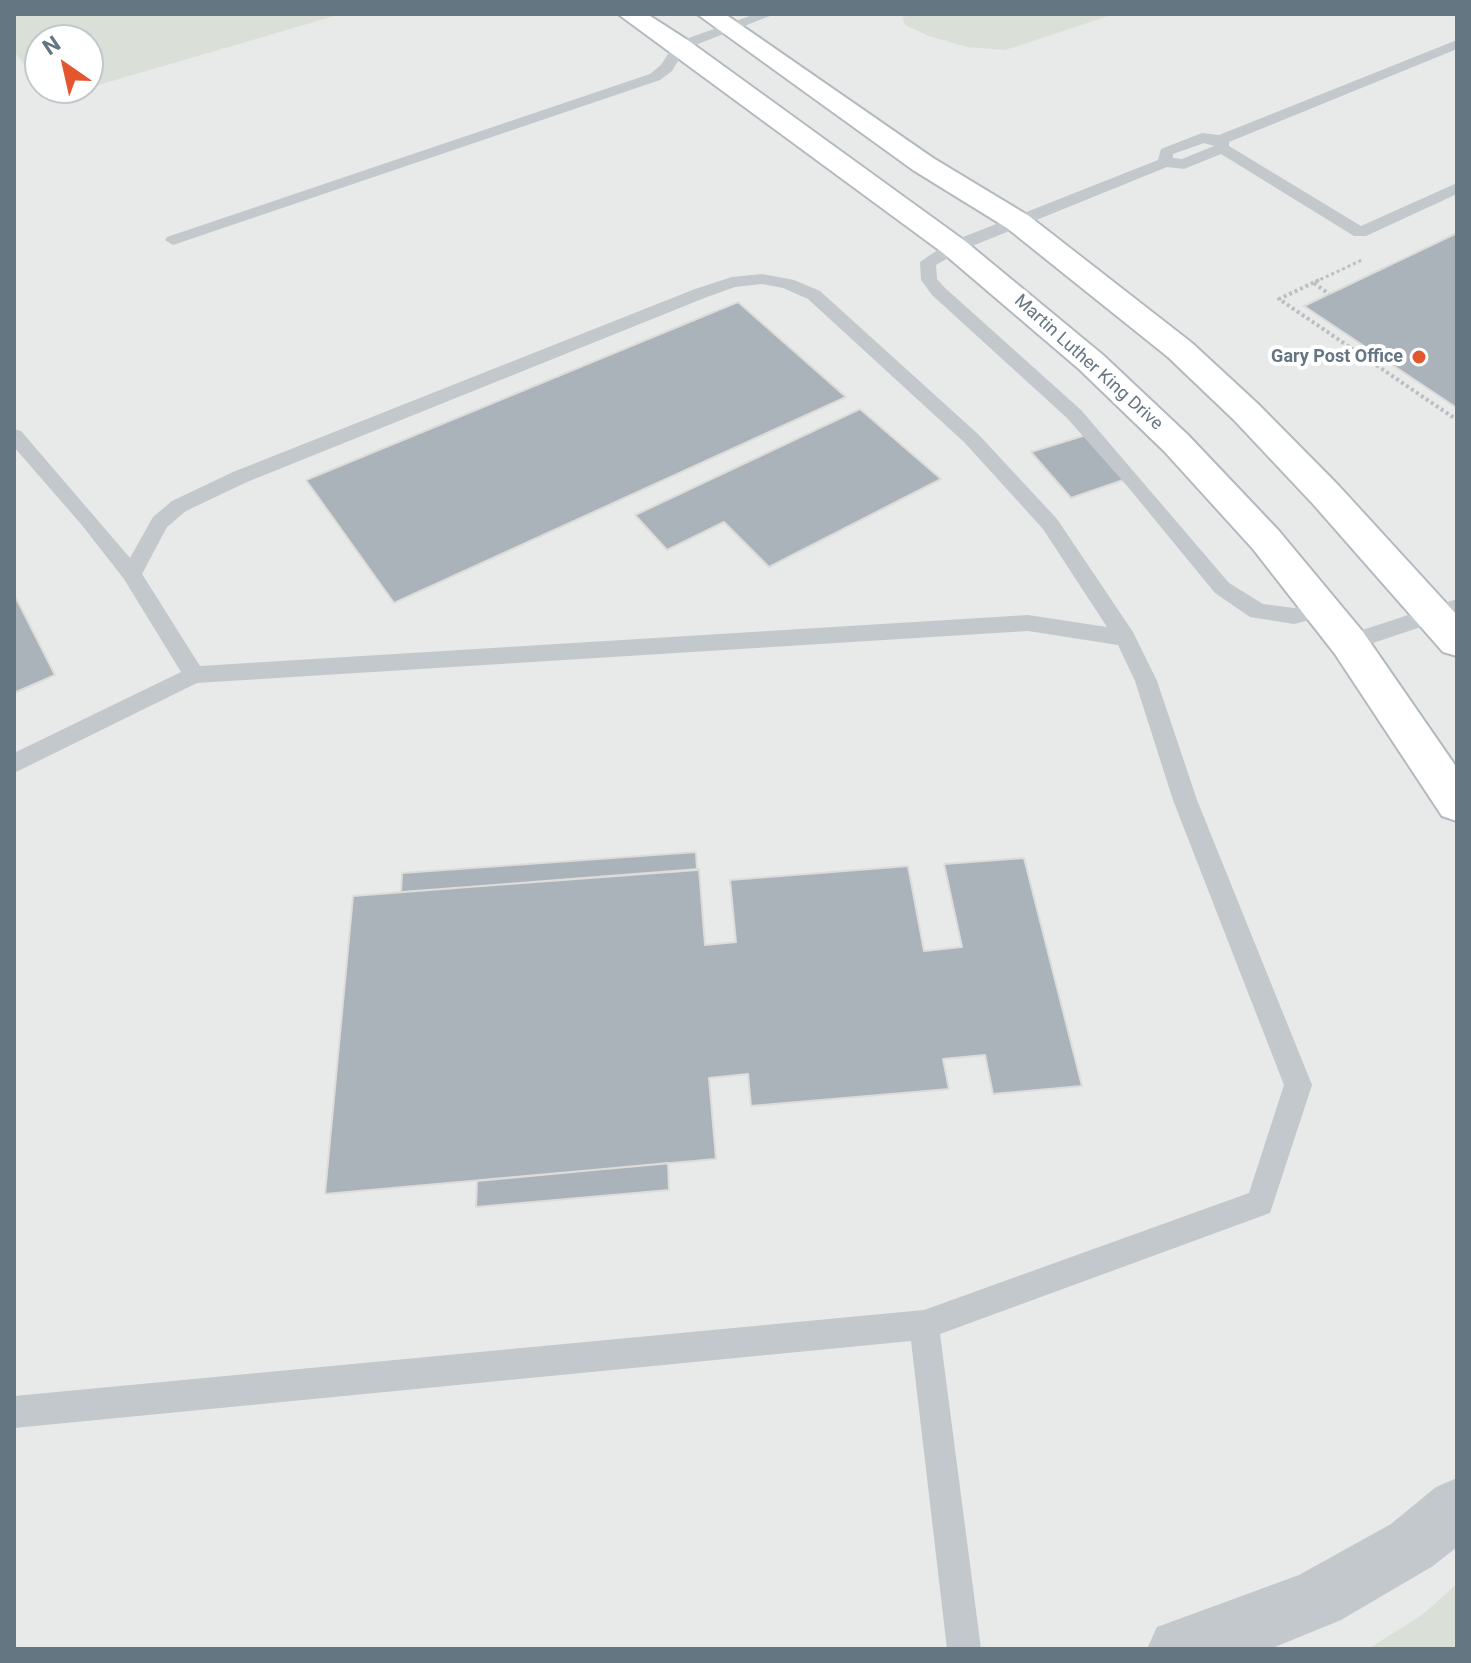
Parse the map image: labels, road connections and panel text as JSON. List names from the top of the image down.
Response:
{
  "streets": {
    "main road": ["Martin Luther King Drive"]
  },
  "places": ["Gary Post Office"],
  "north": "top left"
}
